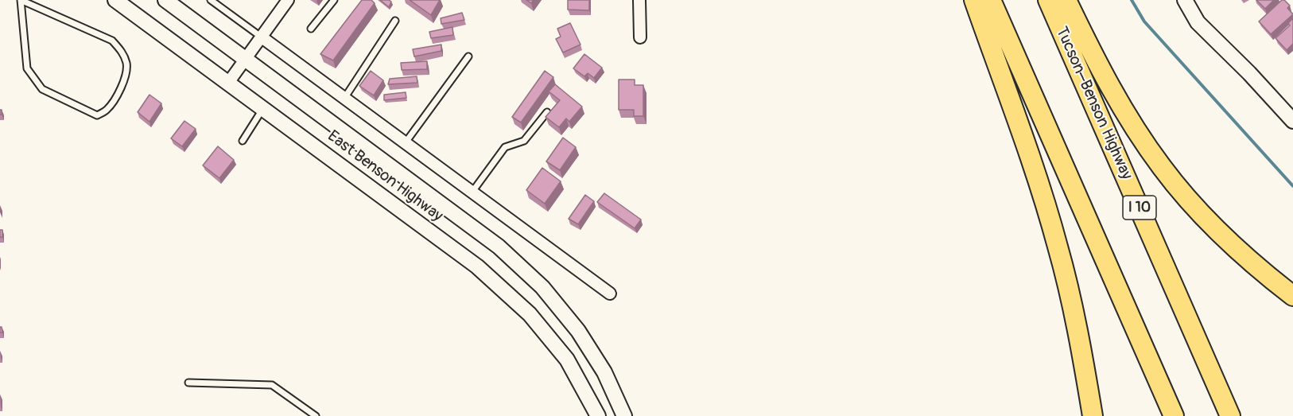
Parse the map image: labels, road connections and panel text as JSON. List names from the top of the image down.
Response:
{
  "streets": {
    "highway": ["Tucson–Benson Highway", "I 10"],
    "main road": ["East Benson Highway"]
  }
}
